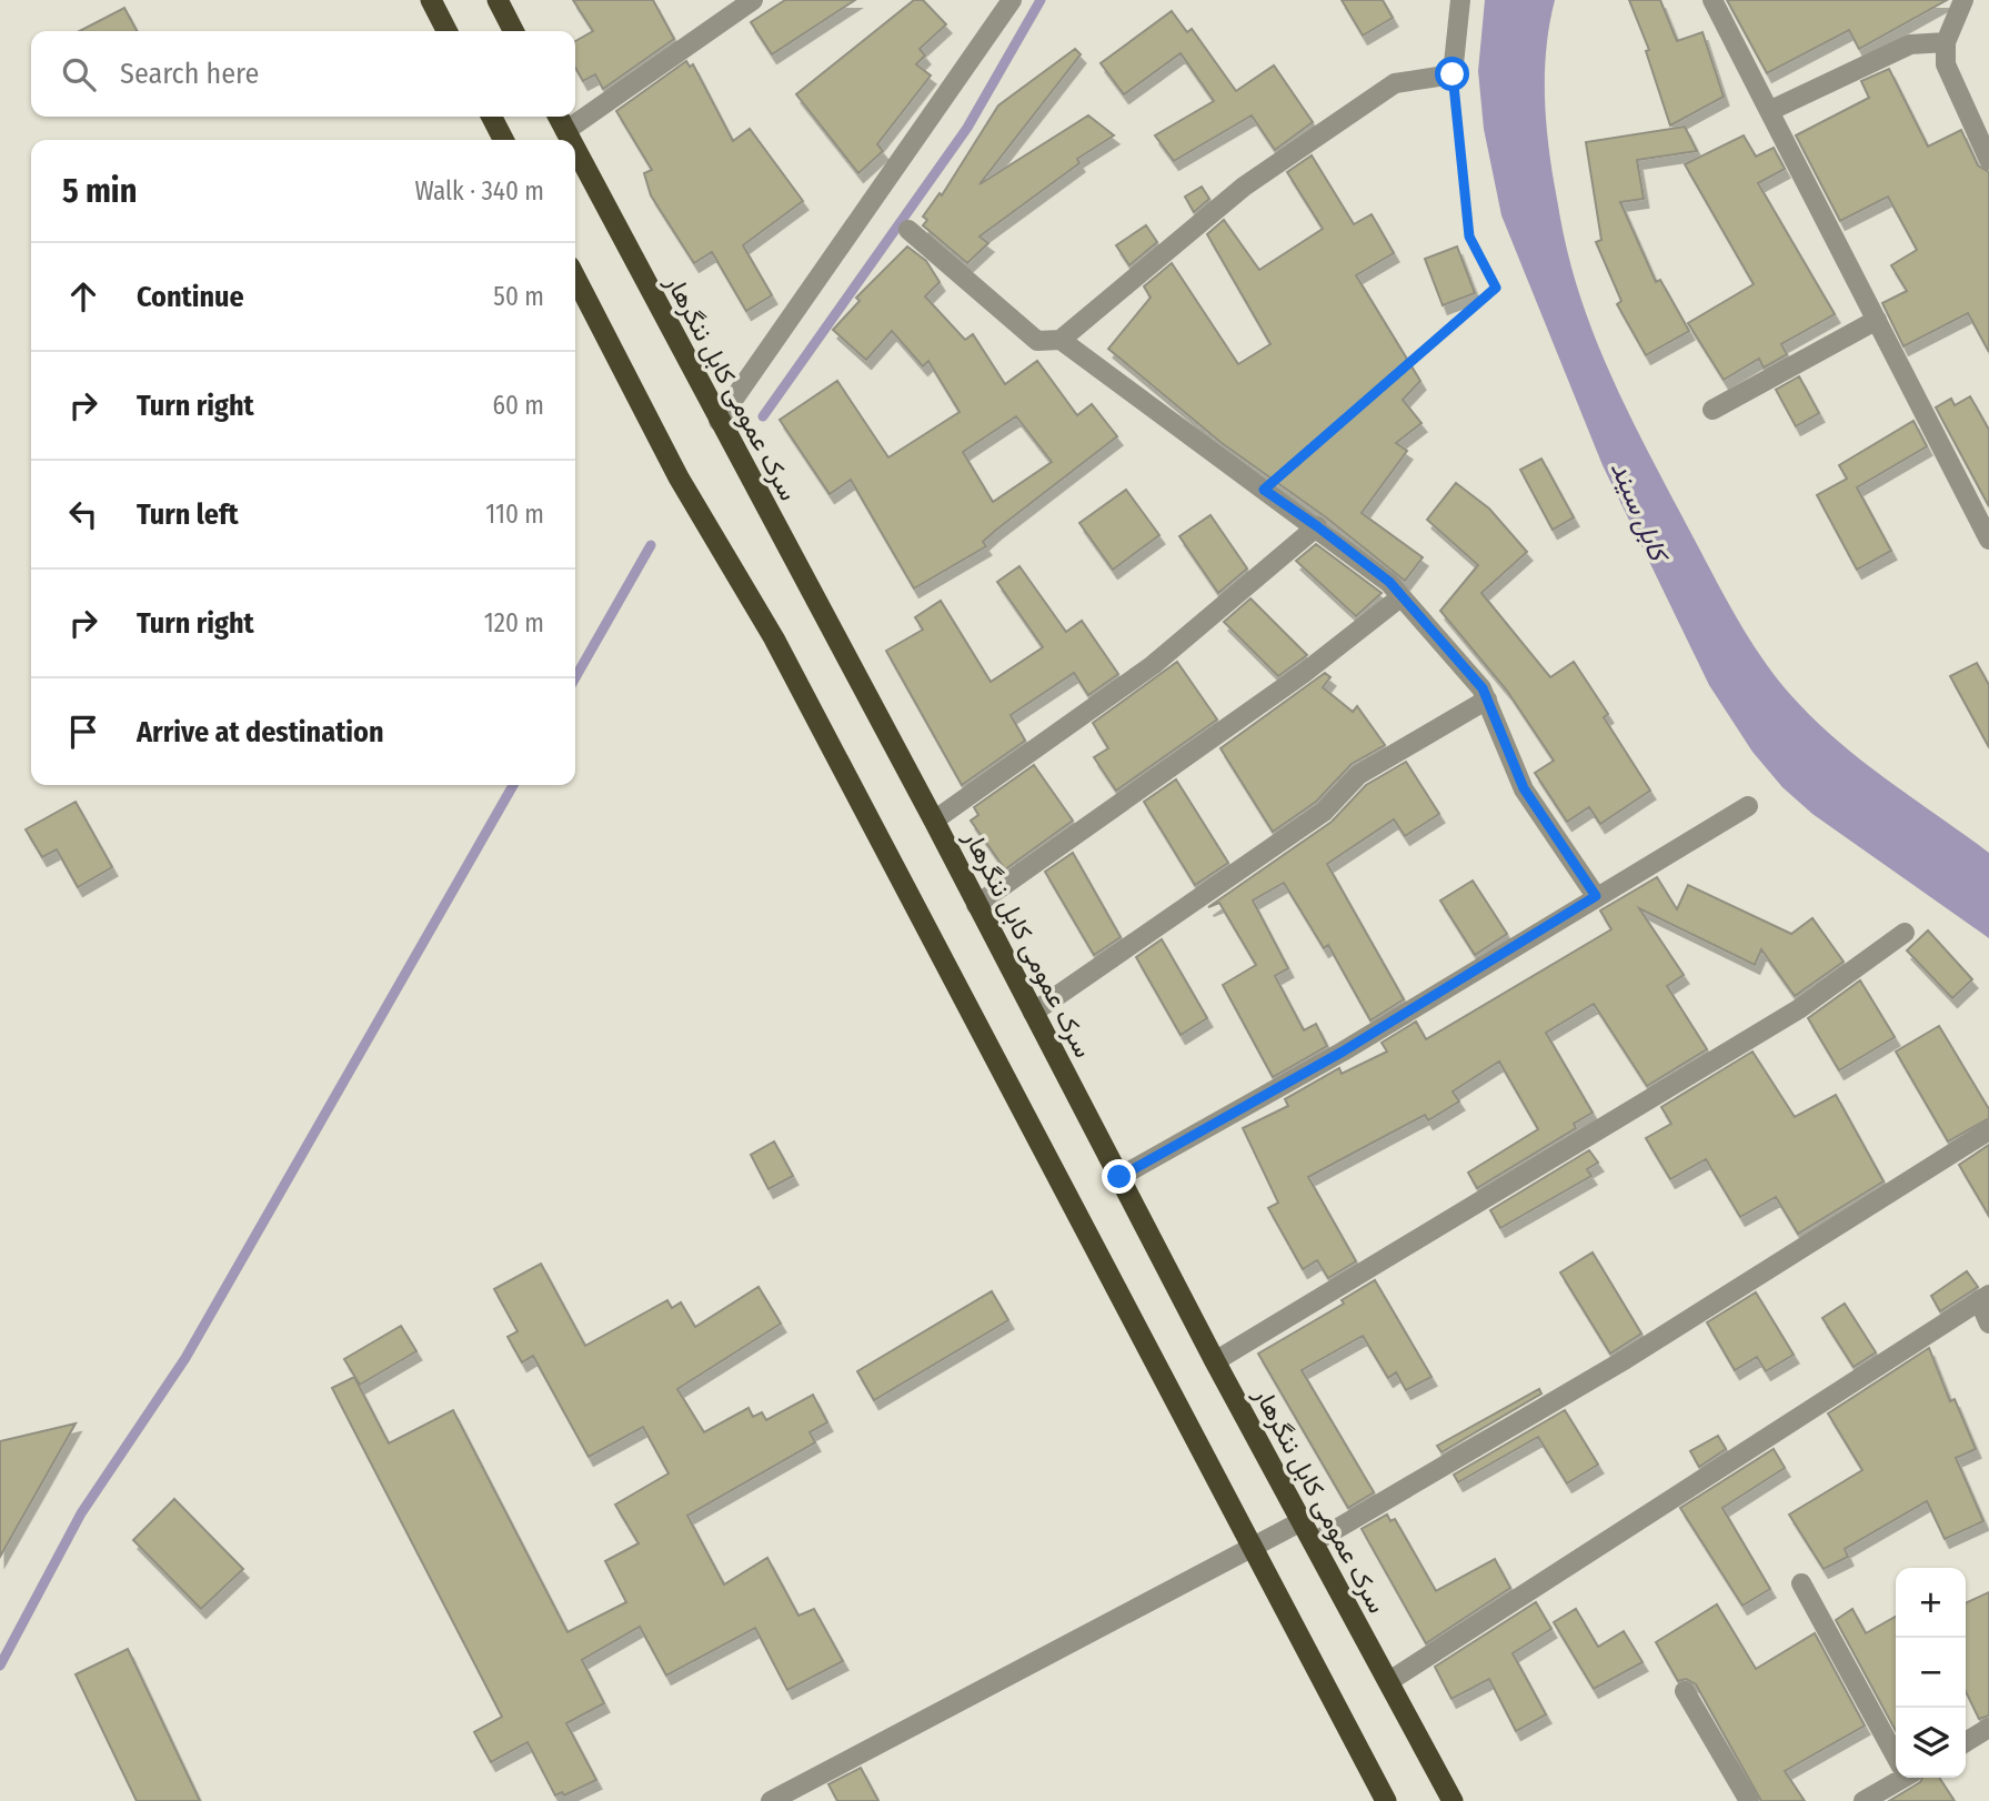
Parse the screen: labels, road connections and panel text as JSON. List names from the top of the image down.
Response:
{
  "streets": {
    "highway": ["سرک عمومی کابل ننگرهار"]
  },
  "water": ["کابل سيند"],
  "page": {
    "search": "Search here",
    "heading": ["5 min", "Walk · 340 m"],
    "list": [
      ["Continue", "50 m"],
      ["Turn right", "60 m"],
      ["Turn left", "110 m"],
      ["Turn right", "120 m"],
      "Arrive at destination"
    ],
    "map_buttons": ["+", "−"]
  }
}
